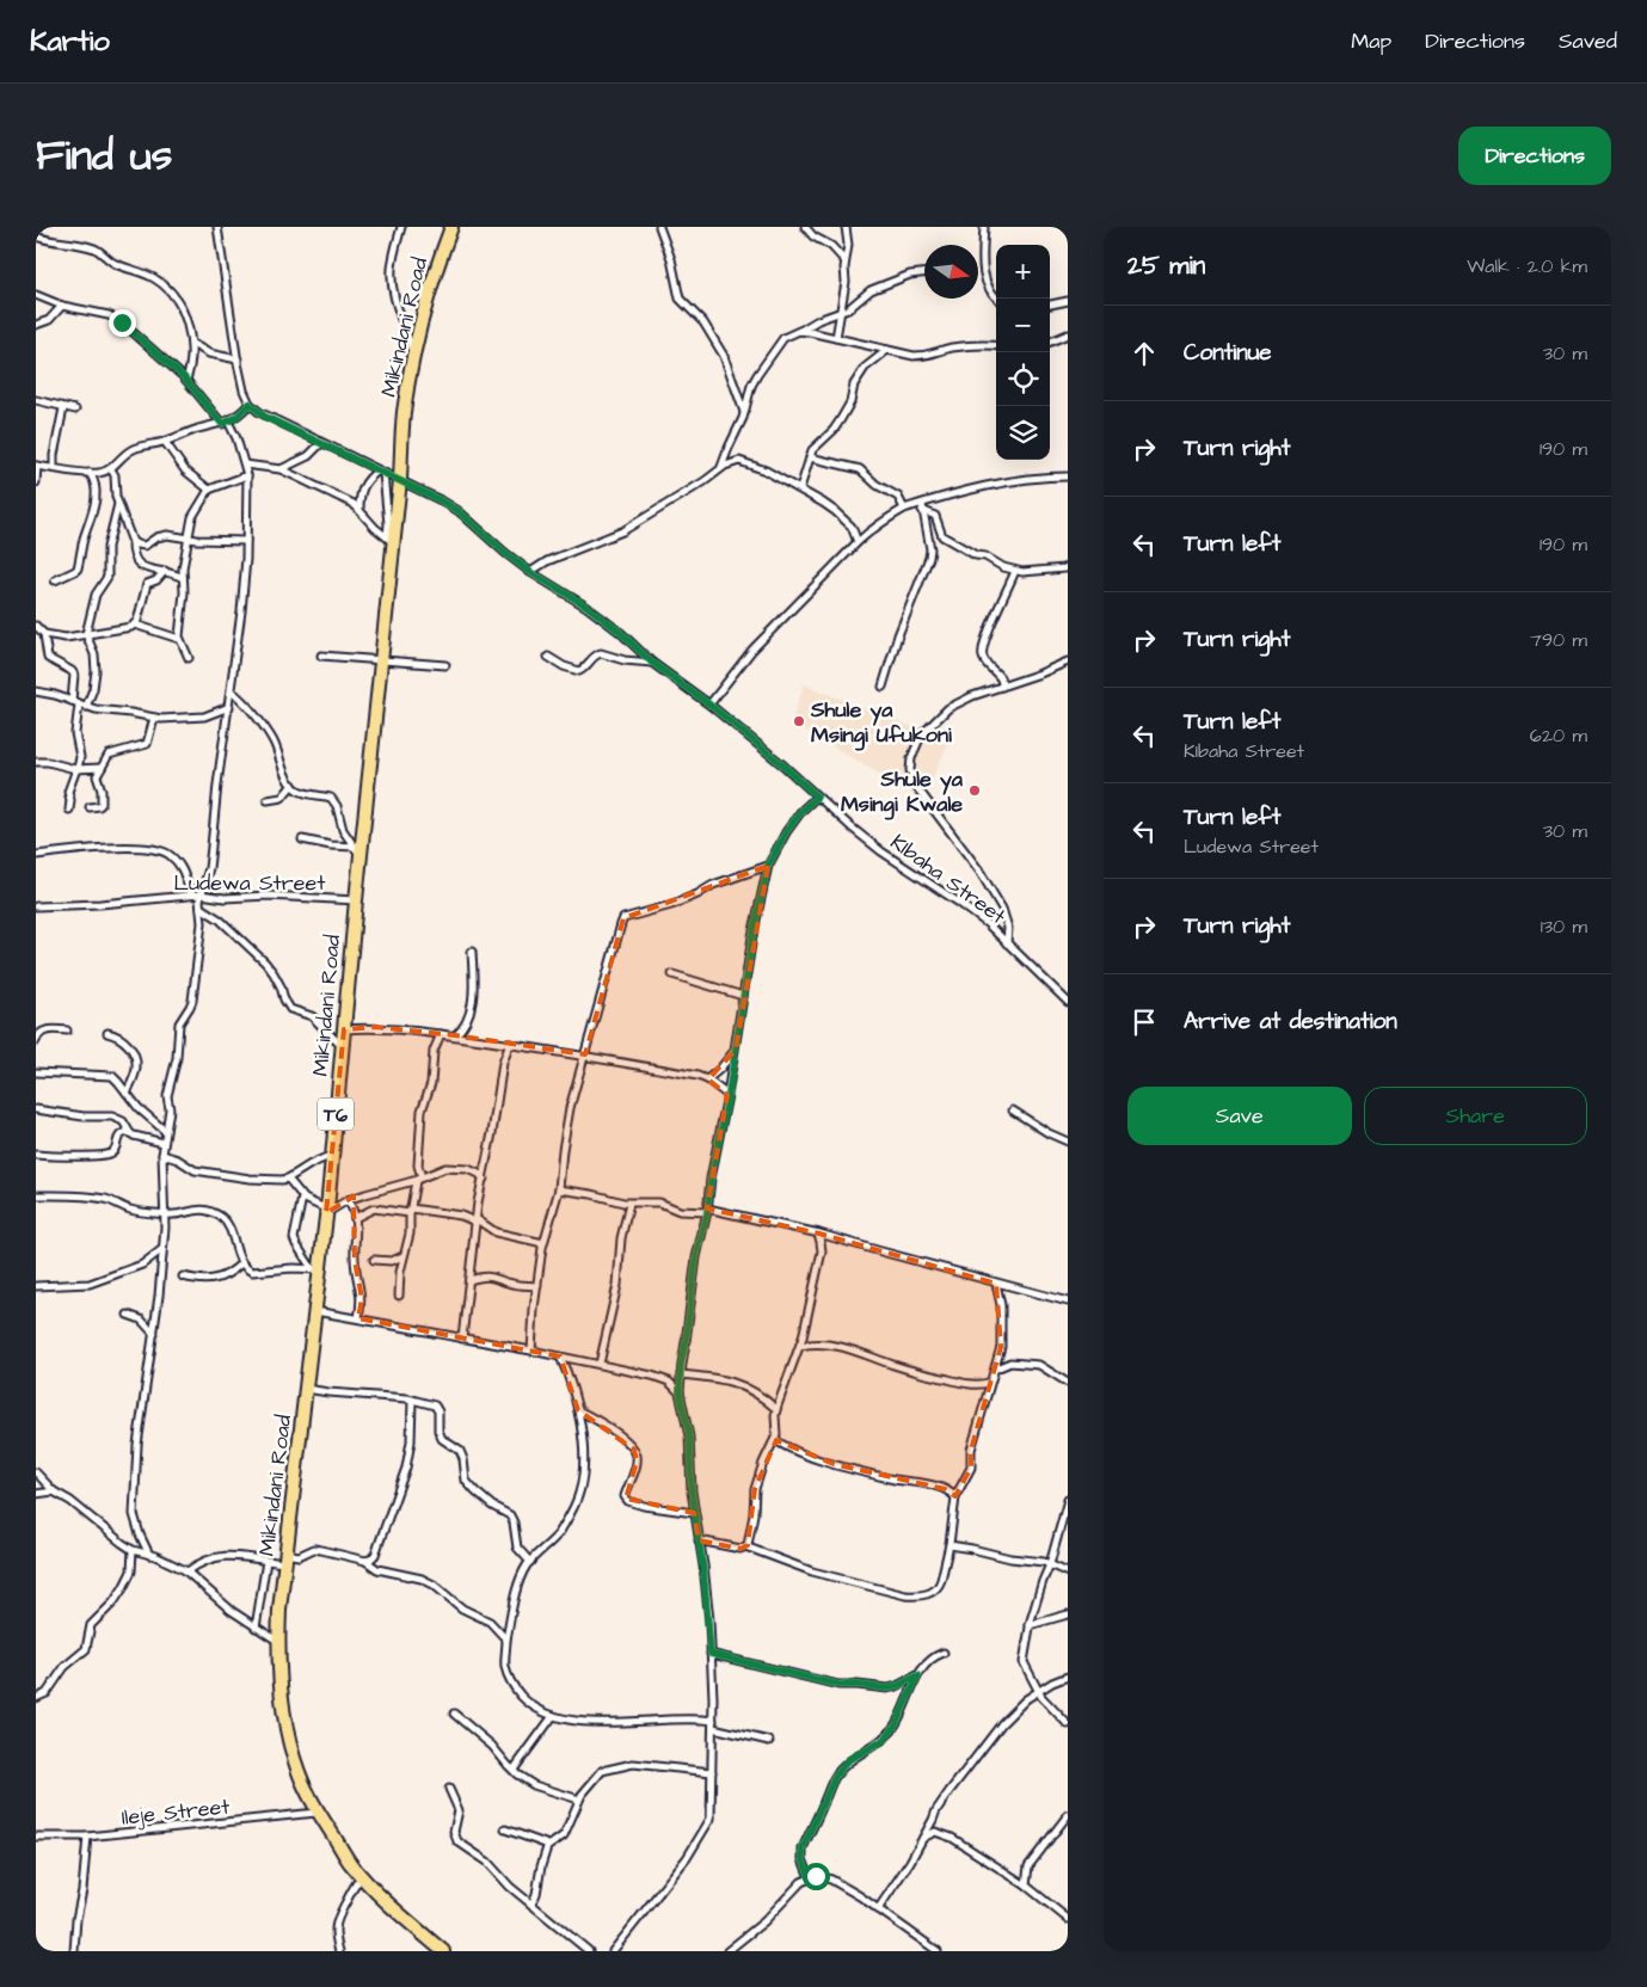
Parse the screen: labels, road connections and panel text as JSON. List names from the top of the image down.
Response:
{
  "streets": {
    "highway": ["Mikindani Road", "T6"],
    "street": ["KIbaha Street", "Ludewa Street", "Ileje Street"]
  },
  "crossings": [
    ["Mikindani Road", "KIbaha Street"],
    ["Mikindani Road", "Ludewa Street"],
    ["Mikindani Road", "Ileje Street"]
  ],
  "places": ["Shule ya Msingi Ufukoni", "Shule ya Msingi Kwale"],
  "north": "right",
  "page": {
    "header": "Kartio",
    "nav": ["Map", "Directions", "Saved"],
    "title": "Find us",
    "buttons": [
      "Directions",
      ["Save", "Share"]
    ],
    "heading": ["25 min", "Walk · 2.0 km"],
    "map_buttons": ["+", "−"],
    "list": [
      ["Continue", "30 m"],
      ["Turn right", "190 m"],
      ["Turn left", "190 m"],
      ["Turn right", "790 m"],
      ["Turn left", "KIbaha Street", "620 m"],
      ["Turn left", "Ludewa Street", "30 m"],
      ["Turn right", "130 m"],
      "Arrive at destination"
    ]
  }
}
